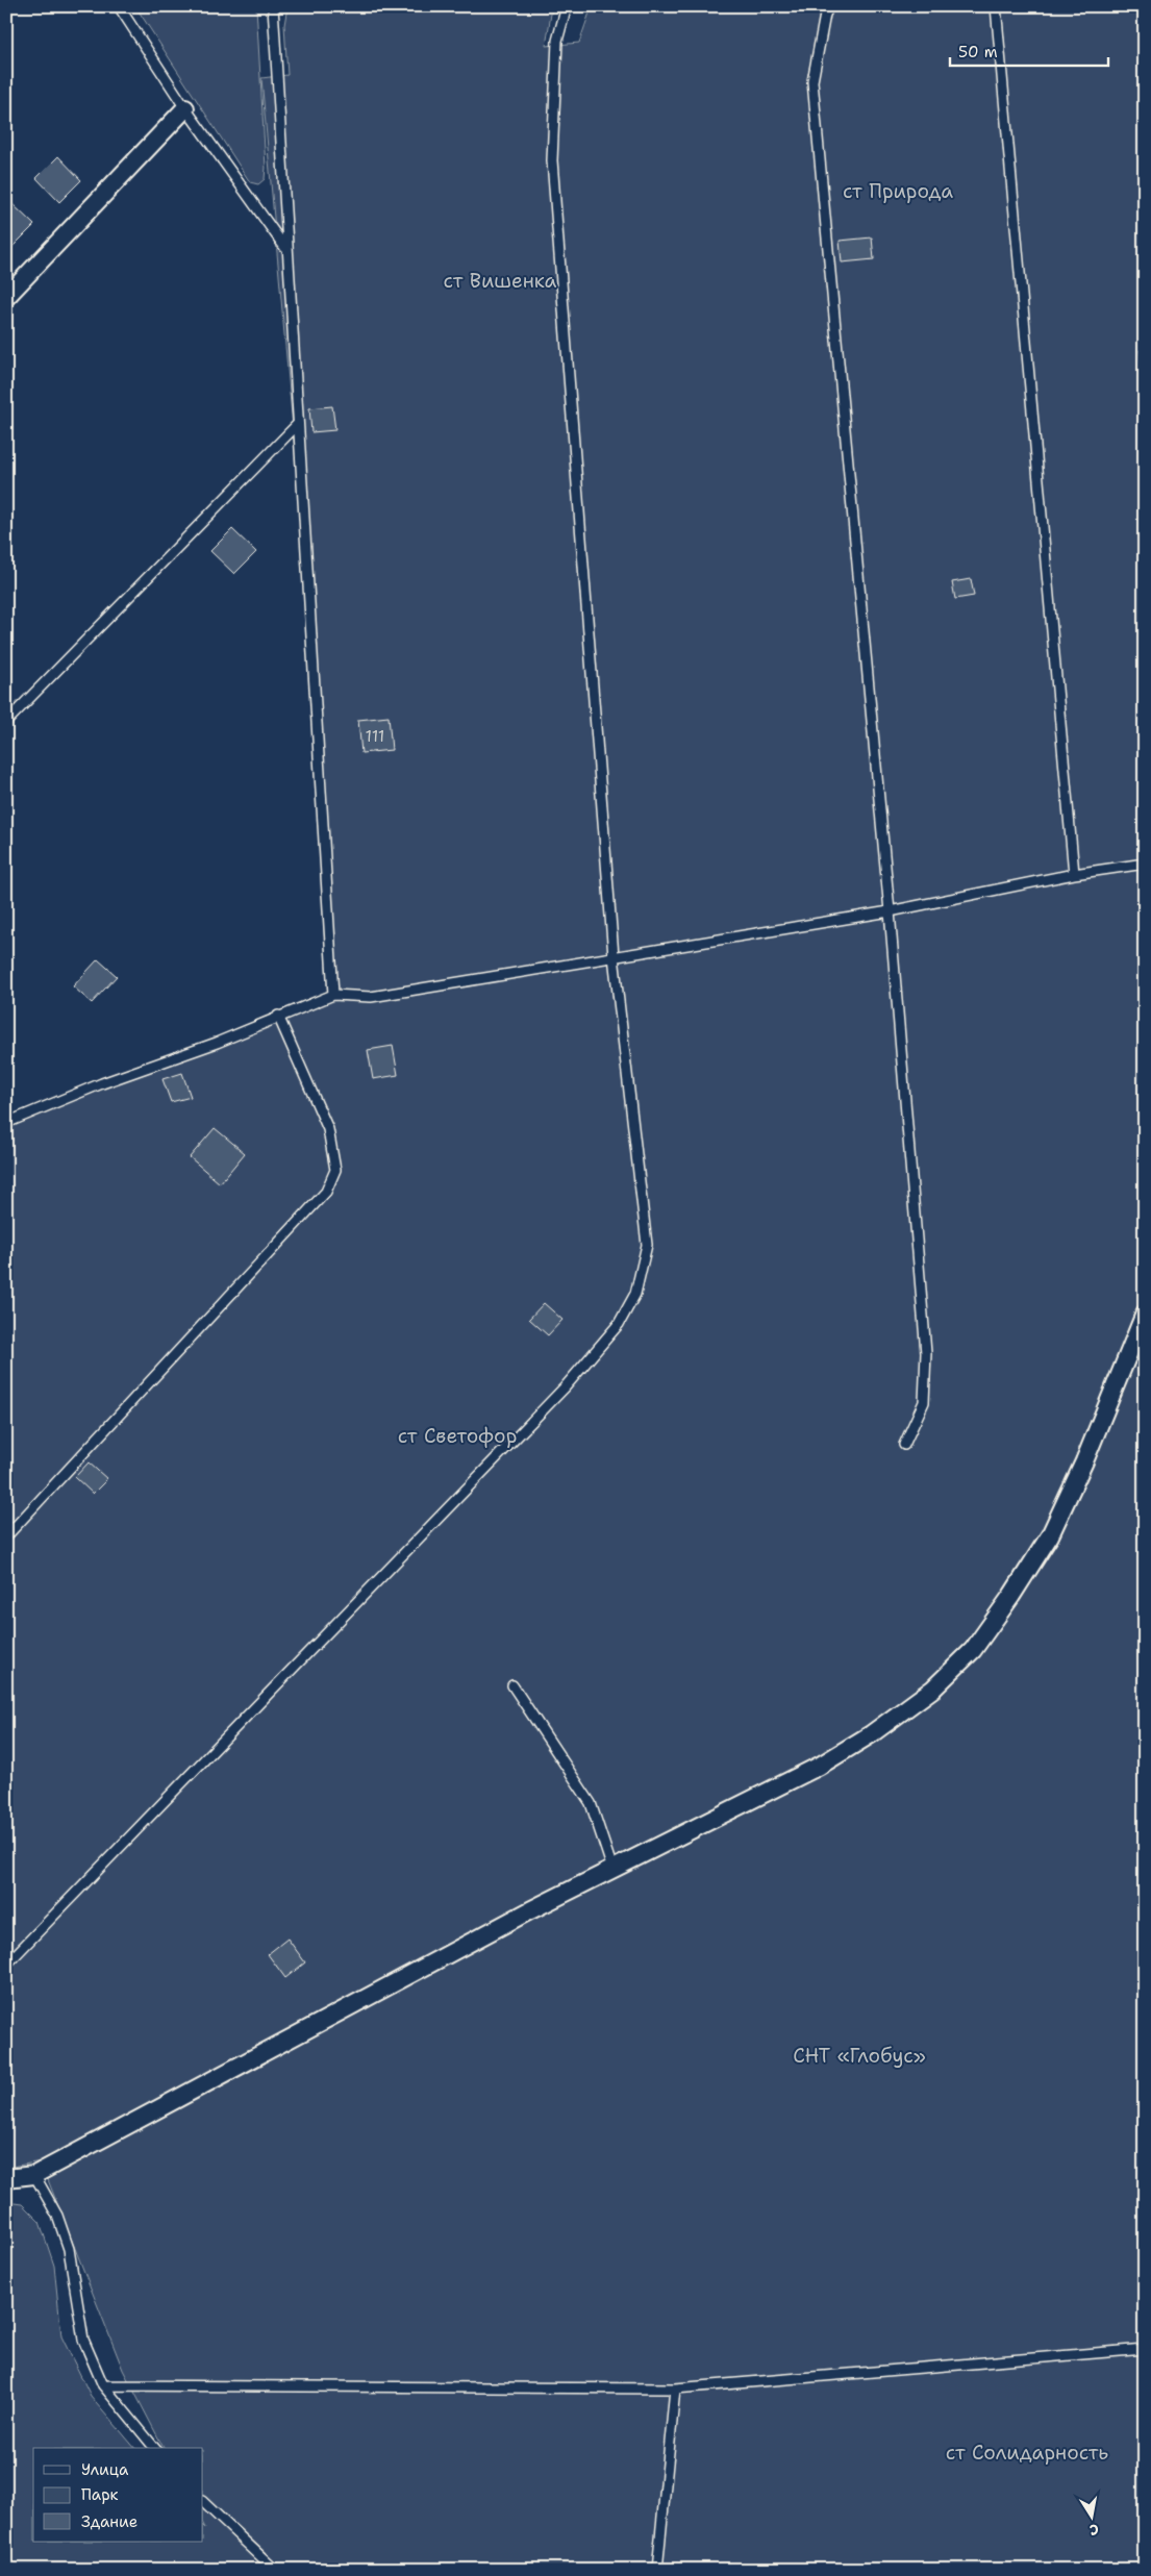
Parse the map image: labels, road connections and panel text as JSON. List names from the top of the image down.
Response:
{
  "parks": [
    "ст Природа",
    "ст Вишенка",
    "ст Светофор",
    "СНТ «Глобус»",
    "ст Солидарность"
  ],
  "house_numbers": ["111"],
  "legend": ["Улица", "Парк", "Здание"],
  "scale_bar": "50 m",
  "north": "bottom"
}
